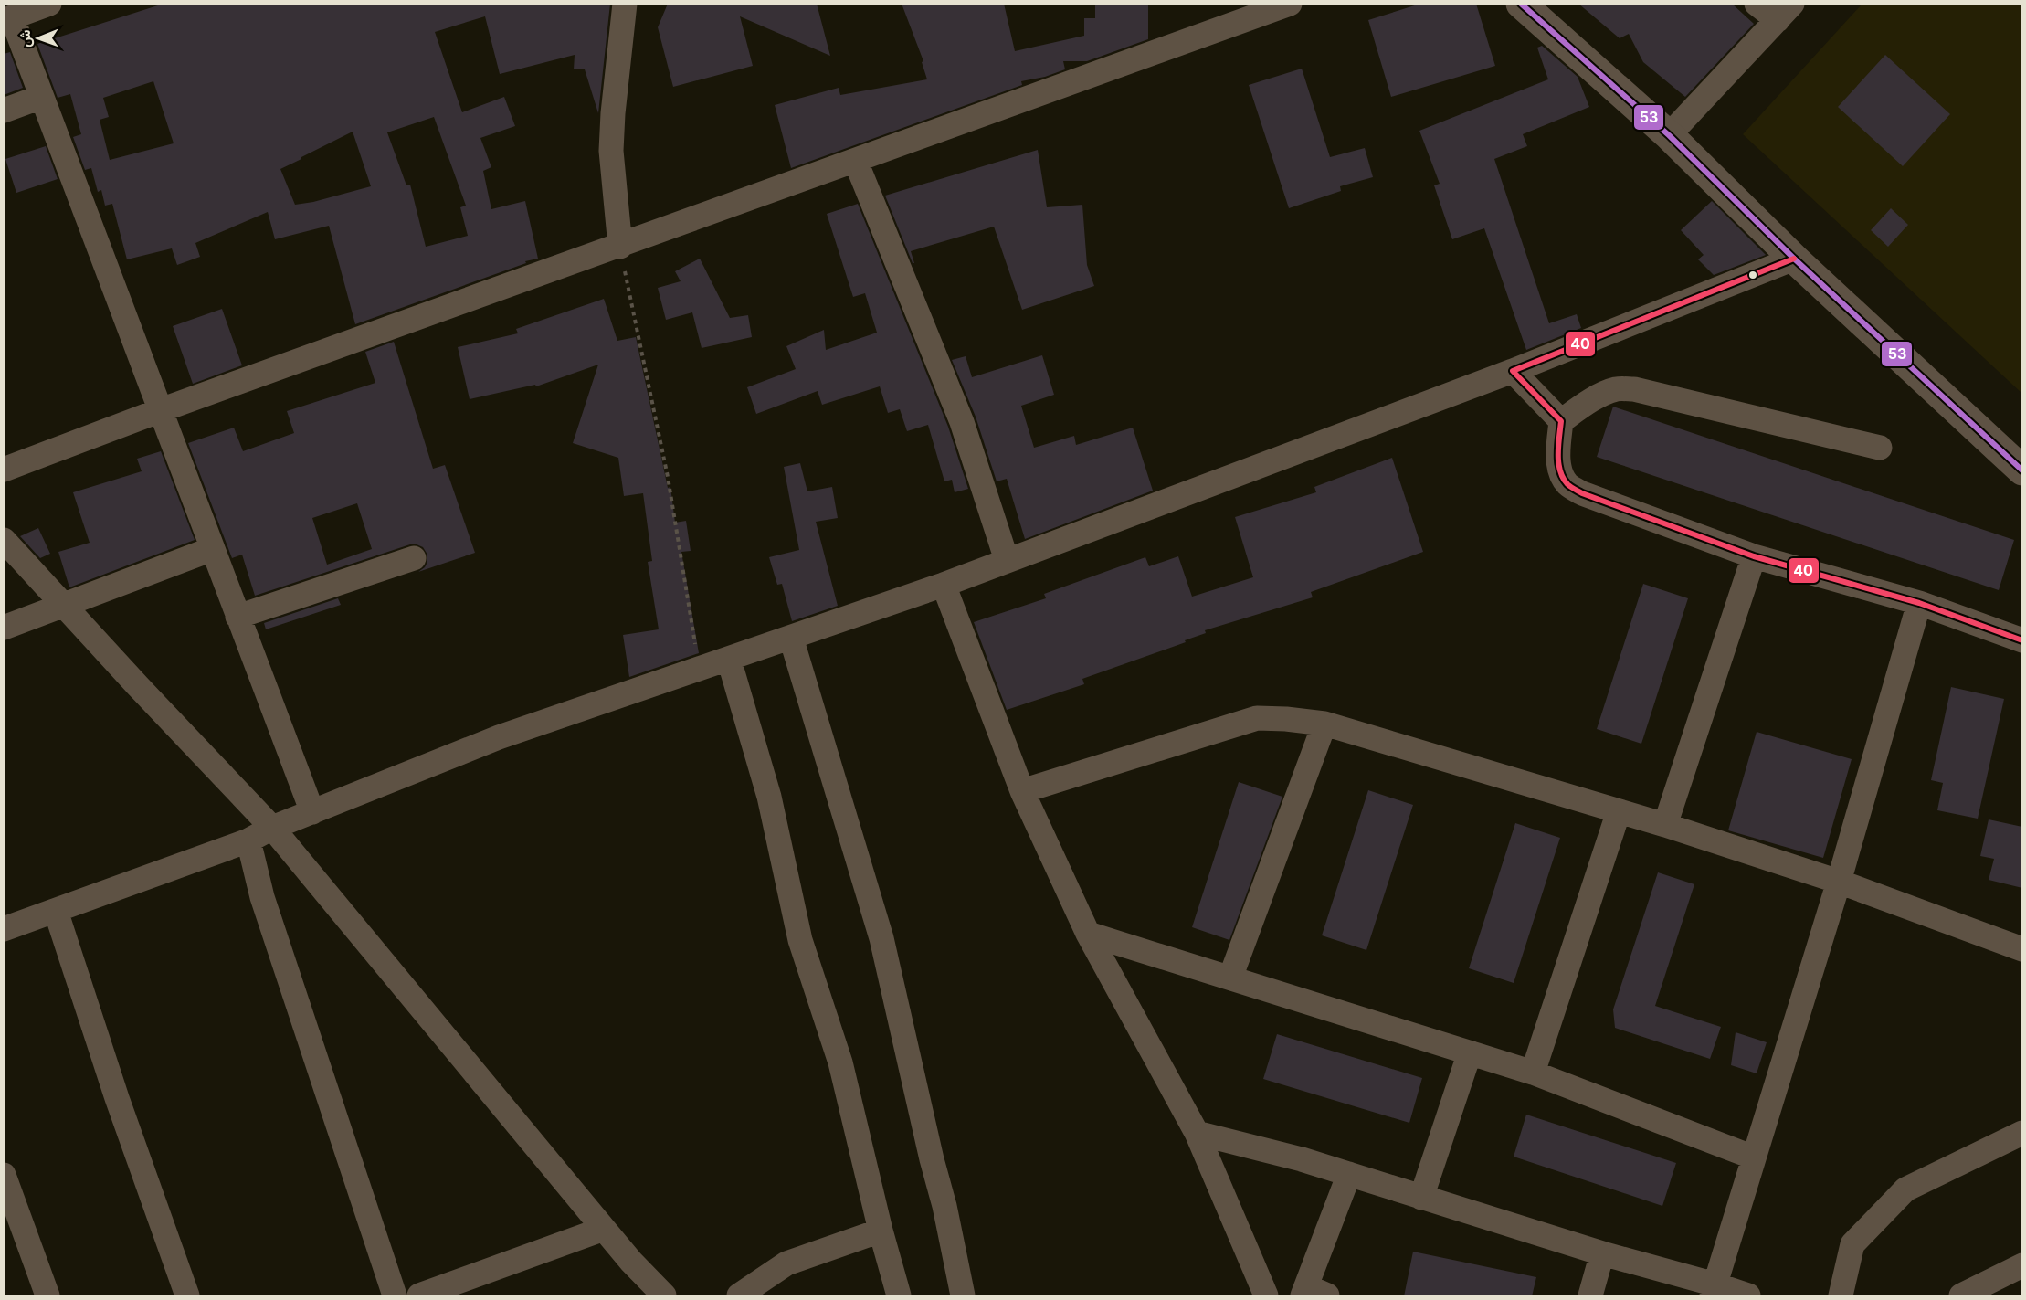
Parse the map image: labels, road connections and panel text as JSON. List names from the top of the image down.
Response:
{
  "lines": ["transit line 53", "transit line 40"],
  "north": "left"
}
